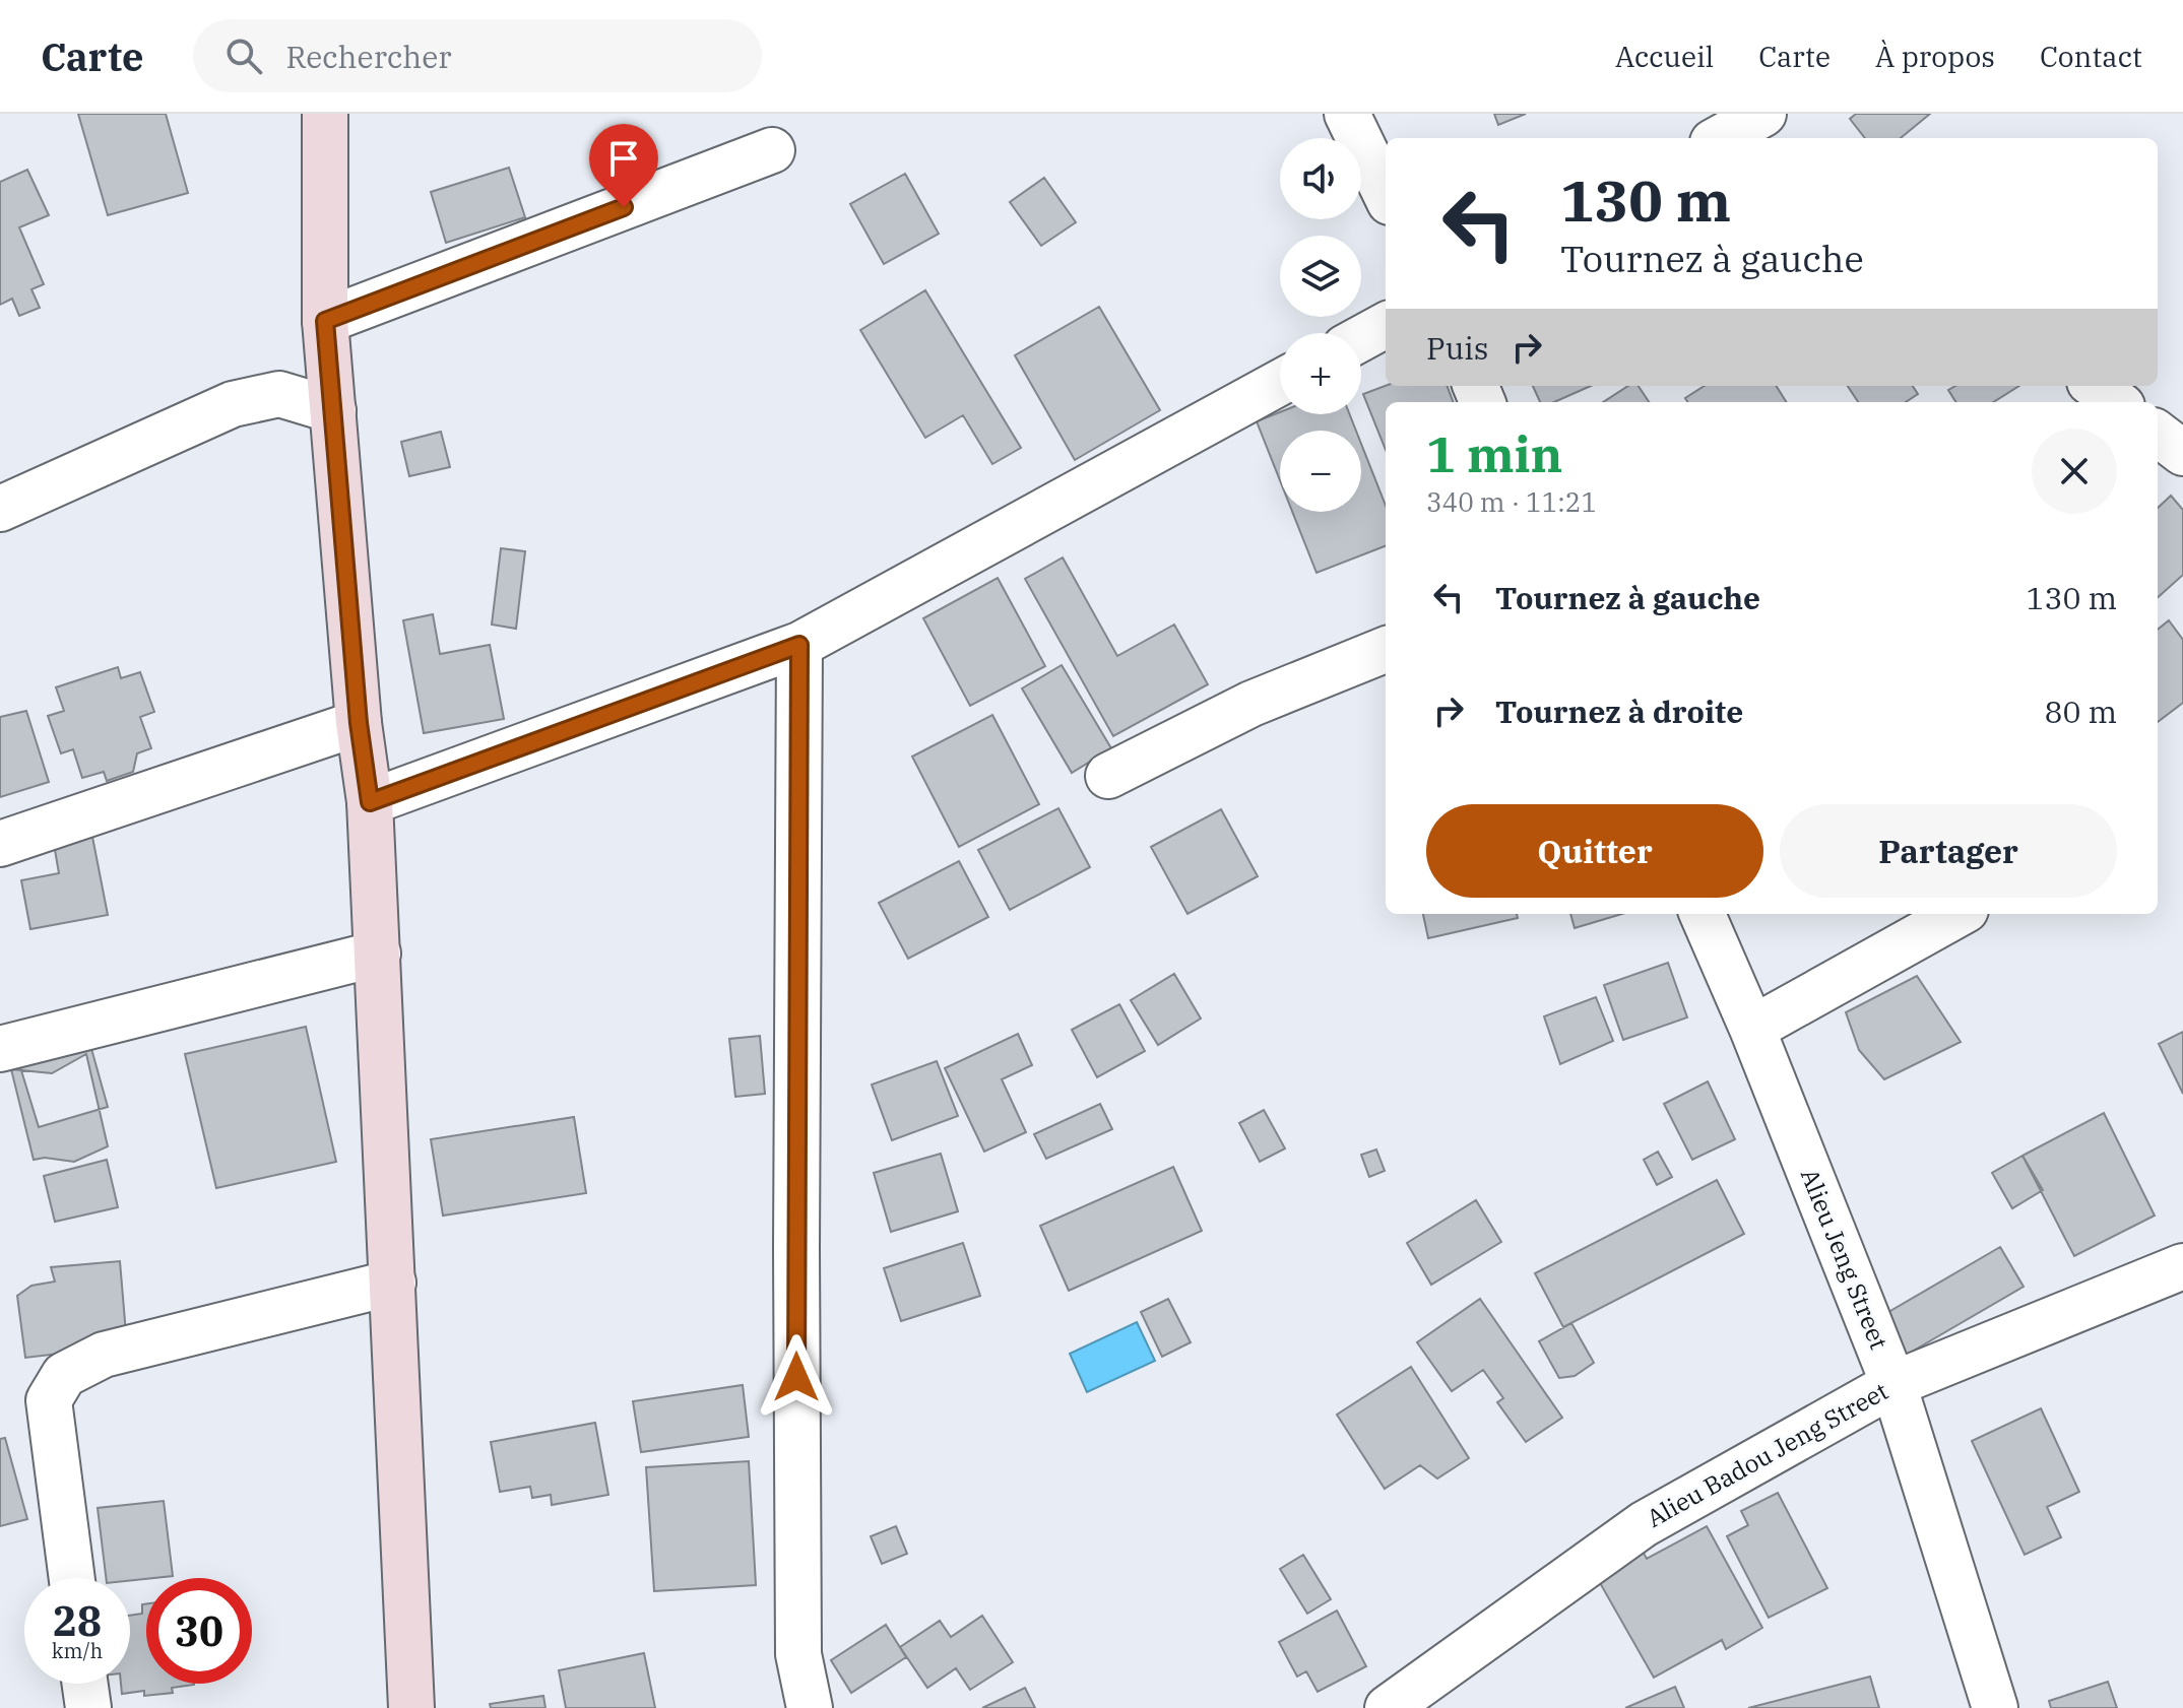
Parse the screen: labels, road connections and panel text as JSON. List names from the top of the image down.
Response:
{
  "streets": {
    "street": ["Alieu Jeng Street", "Alieu Badou Jeng Street"]
  },
  "crossings": [
    ["Alieu Jeng Street", "Alieu Badou Jeng Street"]
  ],
  "page": {
    "header": "Carte",
    "search": "Rechercher",
    "nav": [
      "Accueil",
      "Carte",
      "À propos",
      "Contact"
    ],
    "map_buttons": ["+", "−"],
    "turn": ["130 m", "Tournez à gauche"],
    "then": "Puis",
    "heading": ["1 min", "340 m · 11:21"],
    "list": [
      {
        "name": "Tournez à gauche",
        "value": "130 m"
      },
      {
        "name": "Tournez à droite",
        "value": "80 m"
      }
    ],
    "buttons": ["Quitter", "Partager"],
    "speed": "28 km/h",
    "limit": "30"
  }
}
